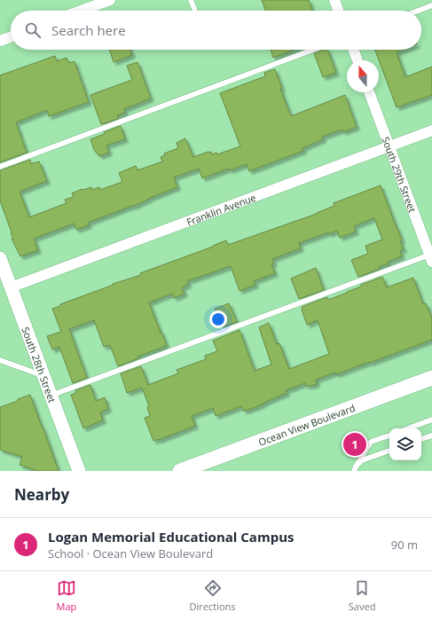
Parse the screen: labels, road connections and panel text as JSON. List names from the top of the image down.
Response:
{
  "streets": {
    "main road": ["Ocean View Boulevard"],
    "street": ["South 29th Street", "Franklin Avenue", "South 28th Street"]
  },
  "crossings": [
    ["South 29th Street", "Franklin Avenue"],
    ["Franklin Avenue", "South 28th Street"]
  ],
  "north": "top",
  "page": {
    "search": "Search here",
    "pins": "1",
    "heading": "Nearby",
    "list": [
      {
        "mark": "1",
        "name": "Logan Memorial Educational Campus",
        "note": "School · Ocean View Boulevard",
        "value": "90 m"
      }
    ],
    "nav": ["Map", "Directions", "Saved"]
  }
}
